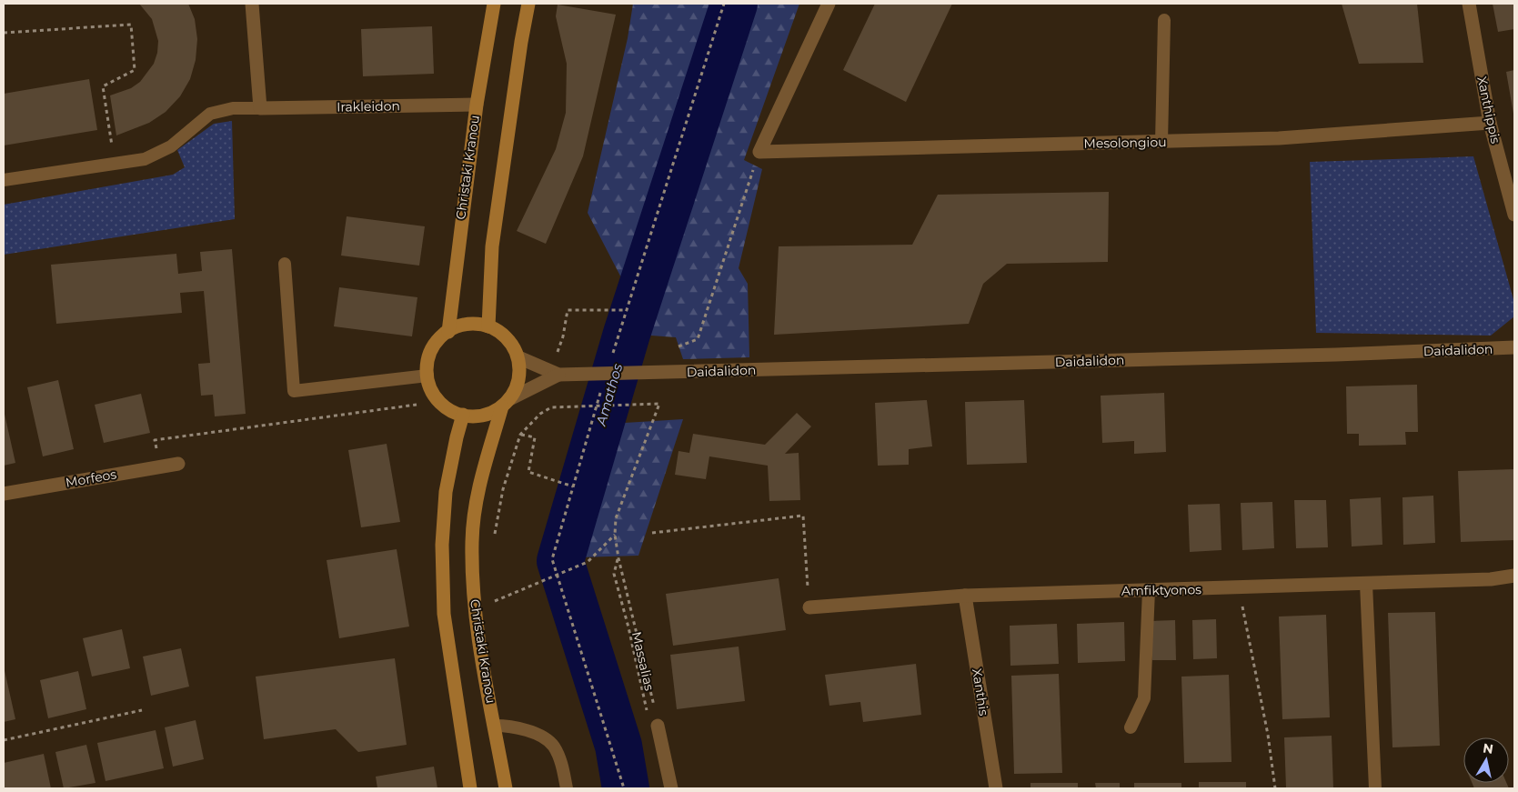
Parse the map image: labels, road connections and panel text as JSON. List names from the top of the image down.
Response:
{
  "streets": {
    "main road": ["Christaki Kranou"],
    "street": [
      "Irakleidon",
      "Xanthippis",
      "Mesolongiou",
      "Daidalidon",
      "Morfeos",
      "Amfiktyonos",
      "Xanthis"
    ],
    "path": ["Massalias"]
  },
  "crossings": [
    ["Irakleidon", "Christaki Kranou"],
    ["Xanthippis", "Mesolongiou"],
    ["Amfiktyonos", "Xanthis"]
  ],
  "water": ["Amathos"],
  "north": "top"
}
